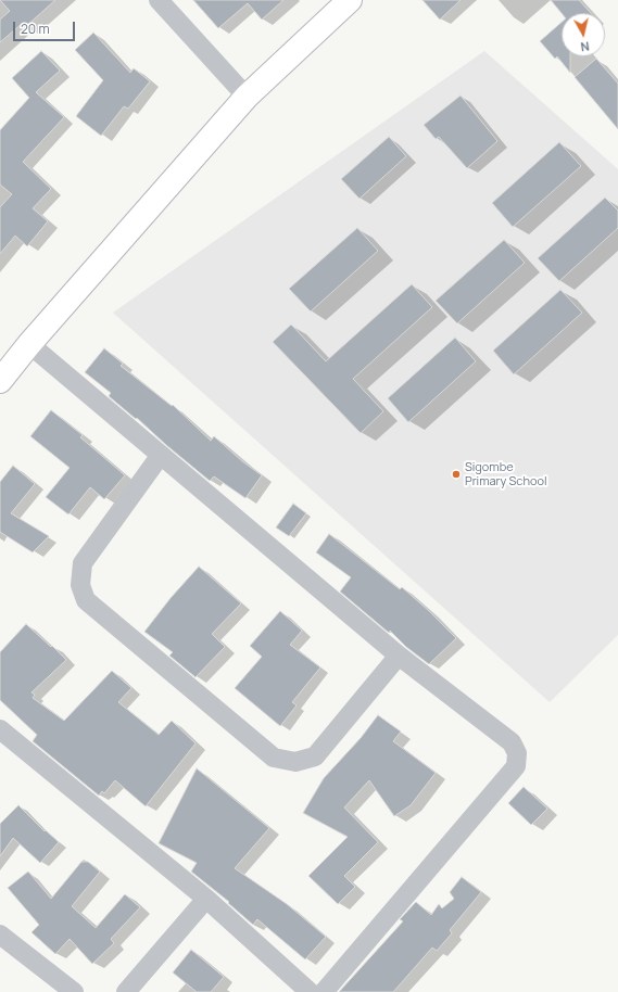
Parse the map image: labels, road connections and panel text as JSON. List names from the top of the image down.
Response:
{
  "places": ["Sigombe Primary School"],
  "scale_bar": "20 m",
  "north": "bottom"
}
